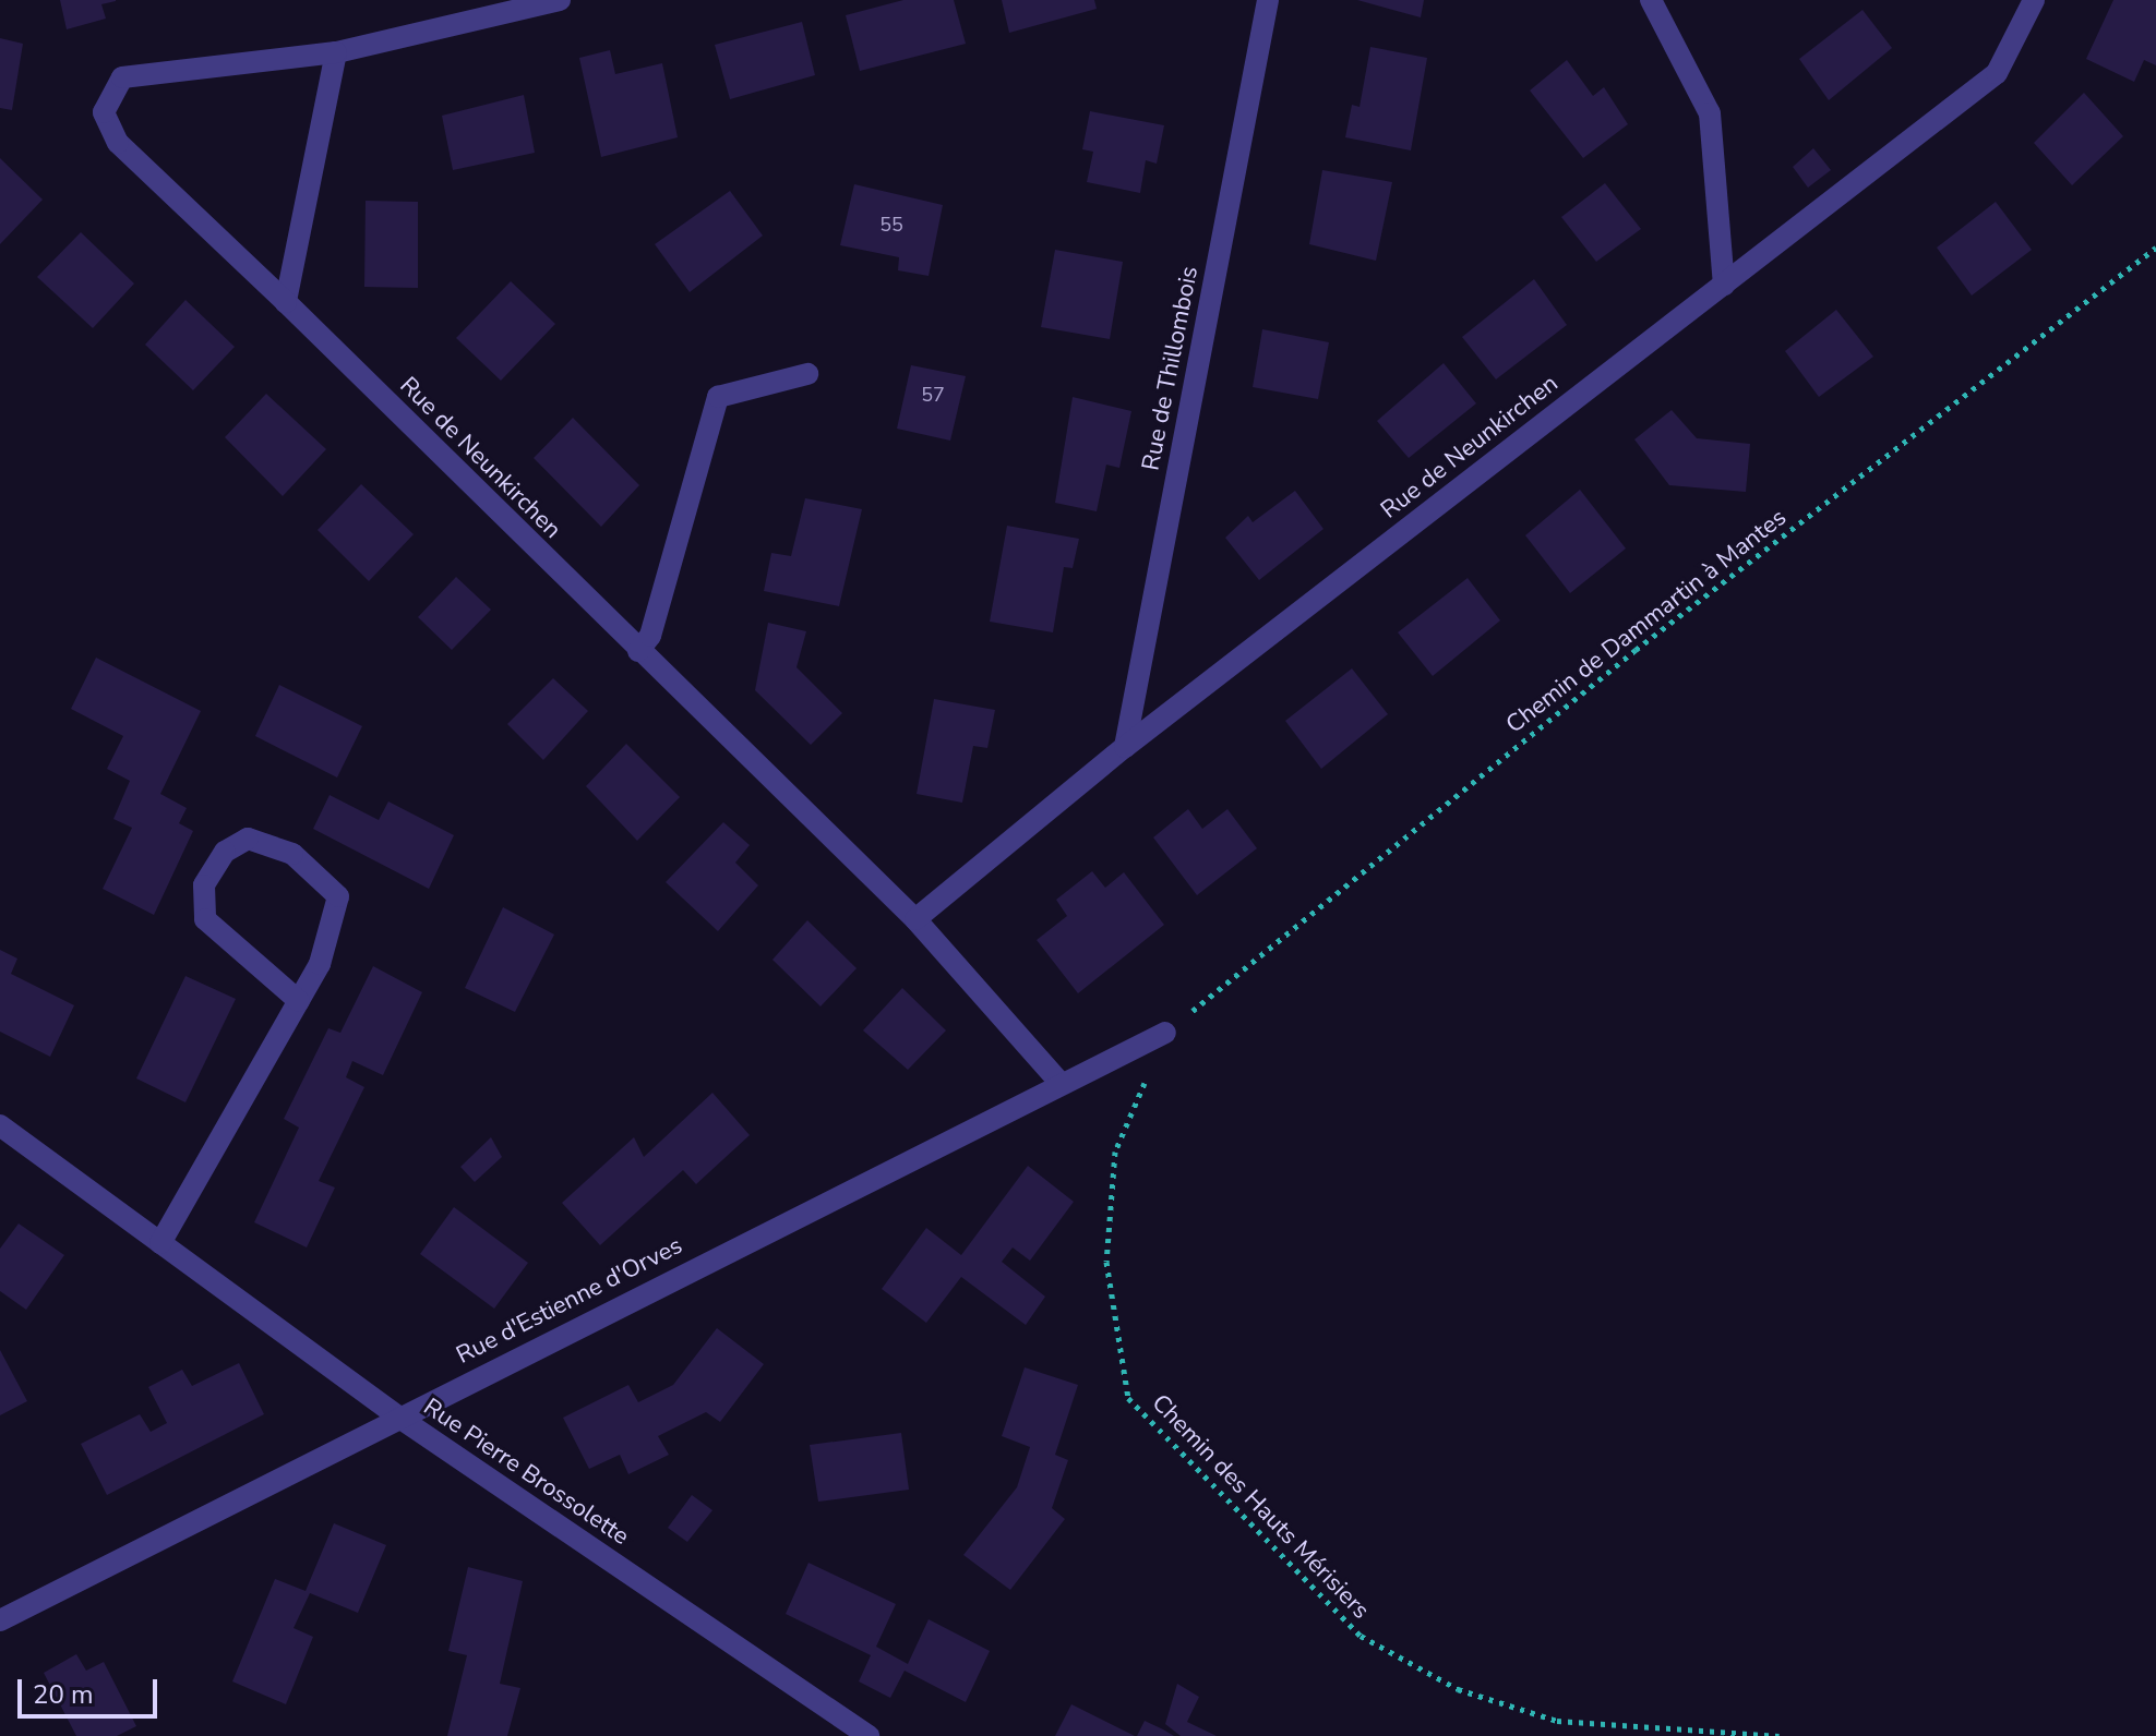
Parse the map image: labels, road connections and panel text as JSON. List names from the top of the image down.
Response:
{
  "streets": {
    "street": [
      "Rue de Thillombois",
      "Rue de Neunkirchen",
      "Rue d'Estienne d'Orves",
      "Rue Pierre Brossolette"
    ],
    "path": ["Chemin de Dammartin à Mantes", "Chemin des Hauts Mérisiers"]
  },
  "crossings": [
    ["Rue de Thillombois", "Rue de Neunkirchen"],
    ["Rue de Neunkirchen", "Rue d'Estienne d'Orves"],
    ["Chemin de Dammartin à Mantes", "Rue d'Estienne d'Orves"],
    ["Chemin de Dammartin à Mantes", "Chemin des Hauts Mérisiers"],
    ["Rue d'Estienne d'Orves", "Rue Pierre Brossolette"],
    ["Rue d'Estienne d'Orves", "Chemin des Hauts Mérisiers"]
  ],
  "house_numbers": ["55", "57"],
  "scale_bar": "20 m"
}
